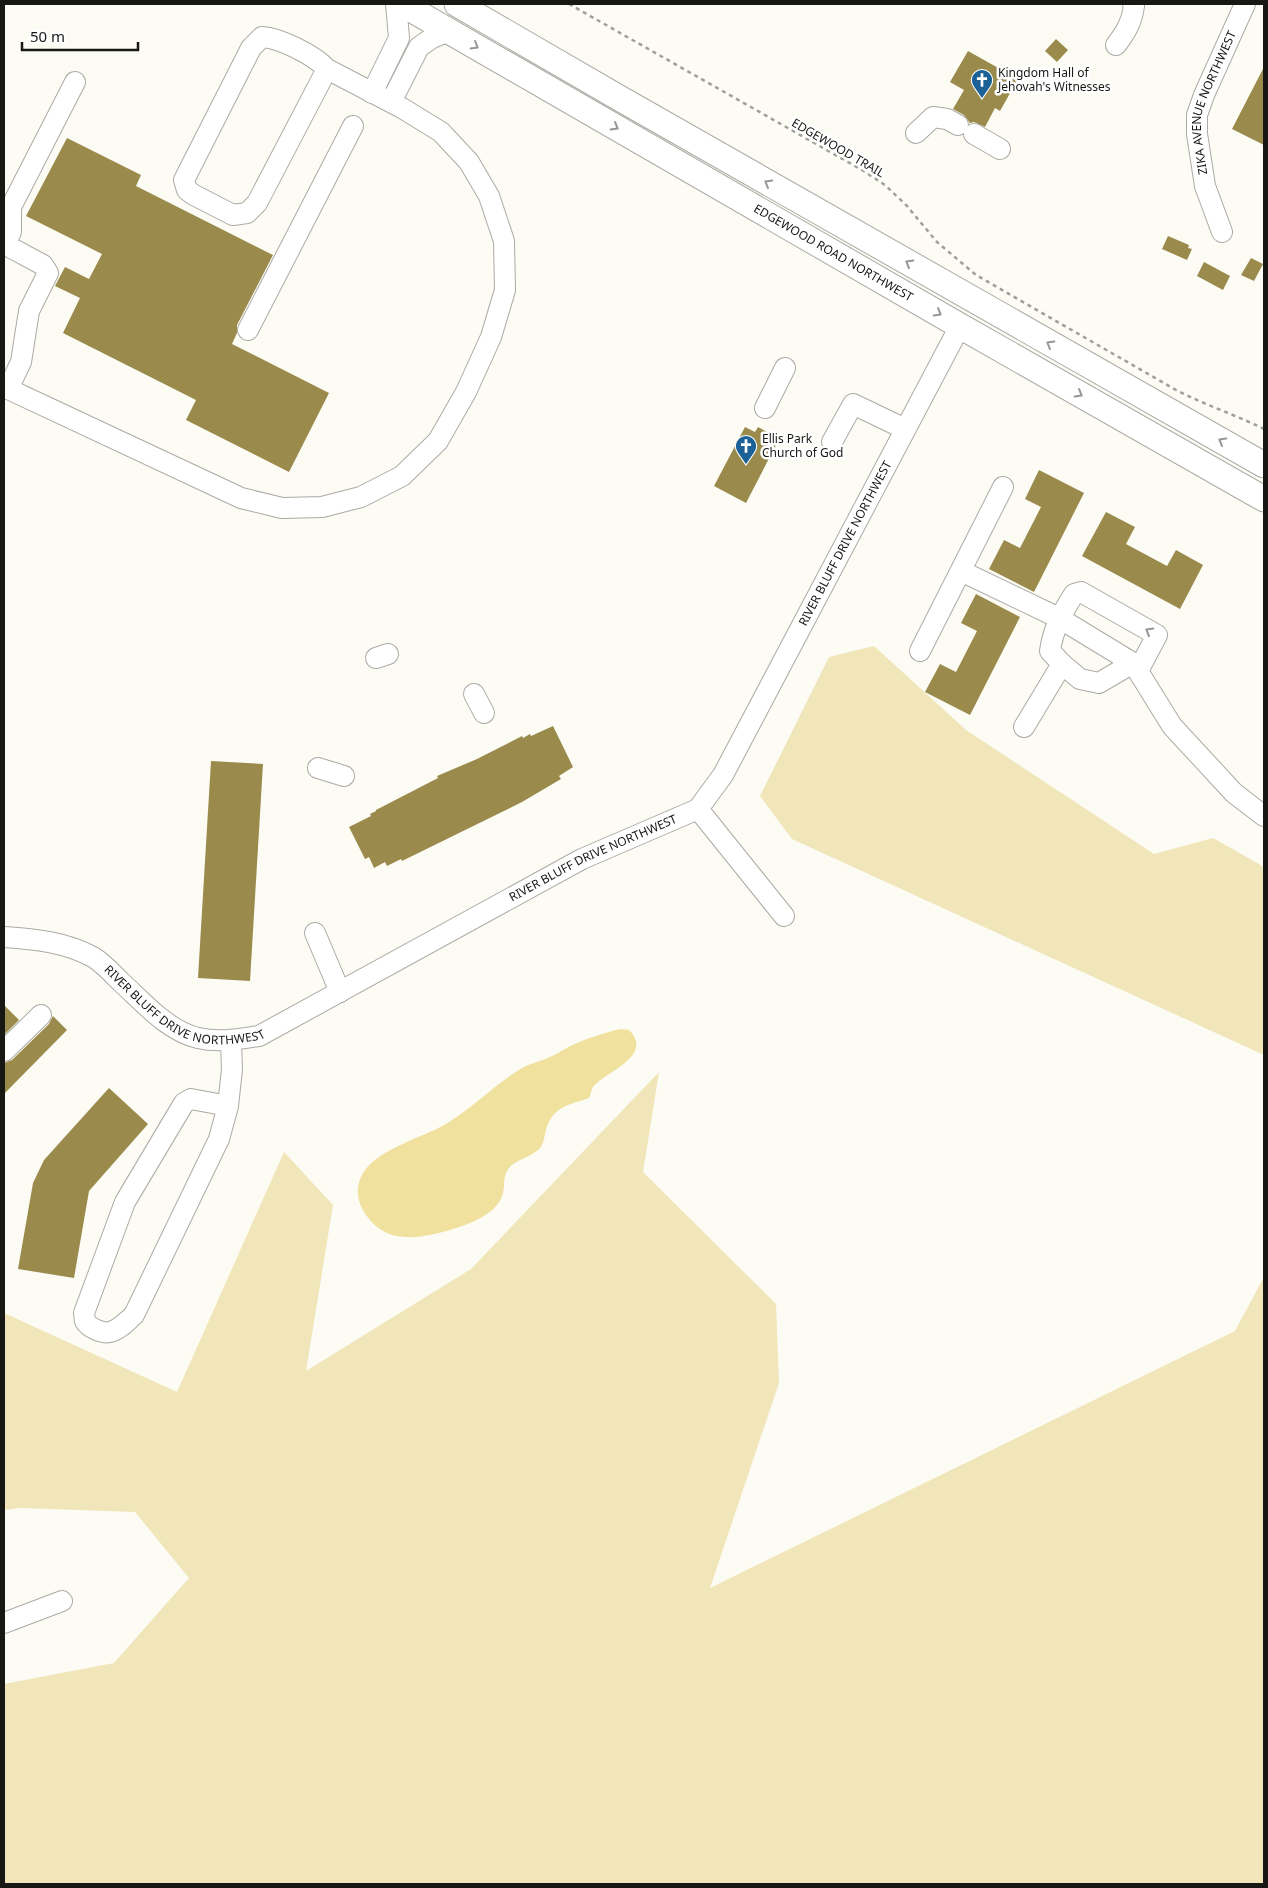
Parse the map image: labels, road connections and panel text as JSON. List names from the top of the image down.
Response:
{
  "streets": {
    "main road": ["EDGEWOOD ROAD NORTHWEST"],
    "street": ["ZIKA AVENUE NORTHWEST", "RIVER BLUFF DRIVE NORTHWEST"],
    "path": ["EDGEWOOD TRAIL"]
  },
  "crossings": [
    ["EDGEWOOD ROAD NORTHWEST", "RIVER BLUFF DRIVE NORTHWEST"]
  ],
  "places": {
    "church": ["Kingdom Hall of Jehovah's Witnesses", "Ellis Park Church of God"]
  },
  "scale_bar": "50 m"
}
